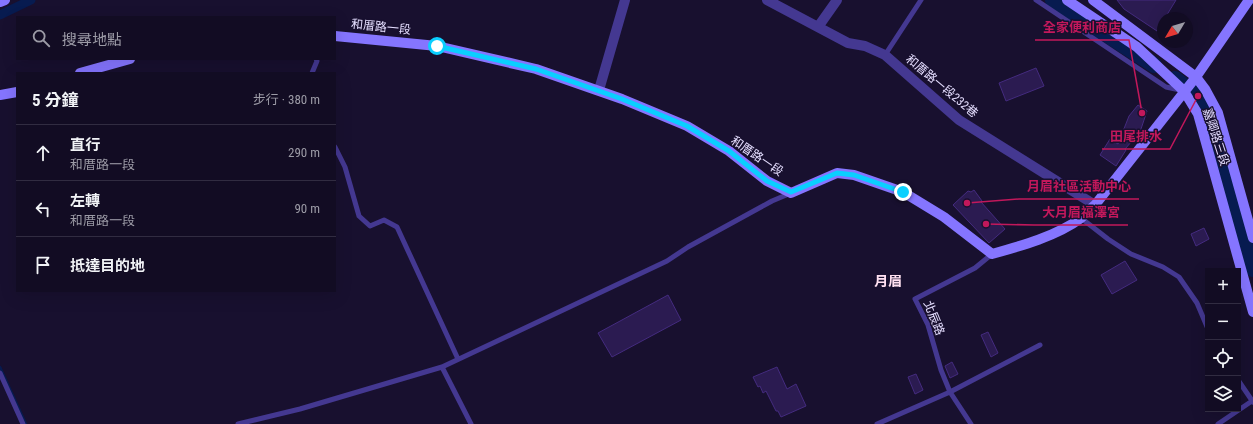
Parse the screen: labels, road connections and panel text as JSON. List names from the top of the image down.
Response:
{
  "streets": {
    "street": ["和厝路一段", "和厝路一段232巷", "嘉卿路三段"],
    "lane": ["北辰路"]
  },
  "districts": ["月眉"],
  "places": [
    "田尾排水",
    "全家便利商店",
    "月眉社區活動中心",
    "大月眉福澤宮"
  ],
  "north": "bottom left",
  "page": {
    "search": "搜尋地點",
    "heading": ["5 分鐘", "步行 · 380 m"],
    "list": [
      ["直行", "和厝路一段", "290 m"],
      ["左轉", "和厝路一段", "90 m"],
      "抵達目的地"
    ],
    "map_buttons": ["+", "−"]
  }
}
